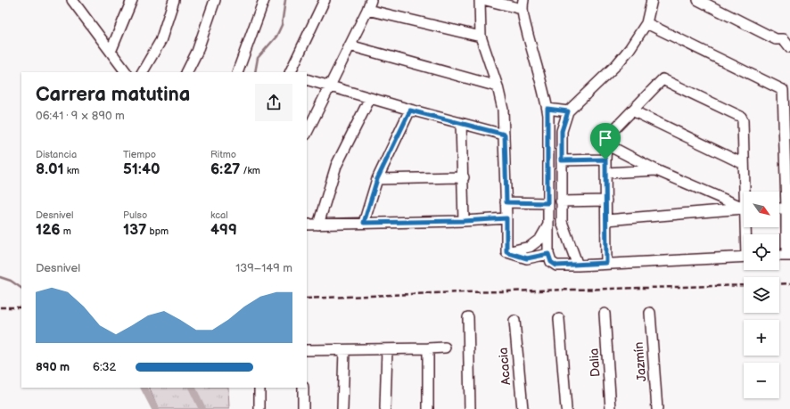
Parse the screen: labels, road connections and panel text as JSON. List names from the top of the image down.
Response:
{
  "streets": {
    "street": ["Jazmín", "Dalia", "Acacia"]
  },
  "north": "bottom right",
  "page": {
    "heading": ["Carrera matutina", "06:41 · 9 × 890 m"],
    "stats": [
      ["Distancia", "8.01 km"],
      ["Tiempo", "51:40"],
      ["Ritmo", "6:27 /km"],
      ["Desnivel", "126 m"],
      ["Pulso", "137 bpm"],
      ["kcal", "499"]
    ],
    "map_buttons": ["+", "−"],
    "chart": ["Desnivel", "139–149 m"],
    "list": [
      {
        "name": "890 m",
        "note": "6:32"
      }
    ]
  }
}
